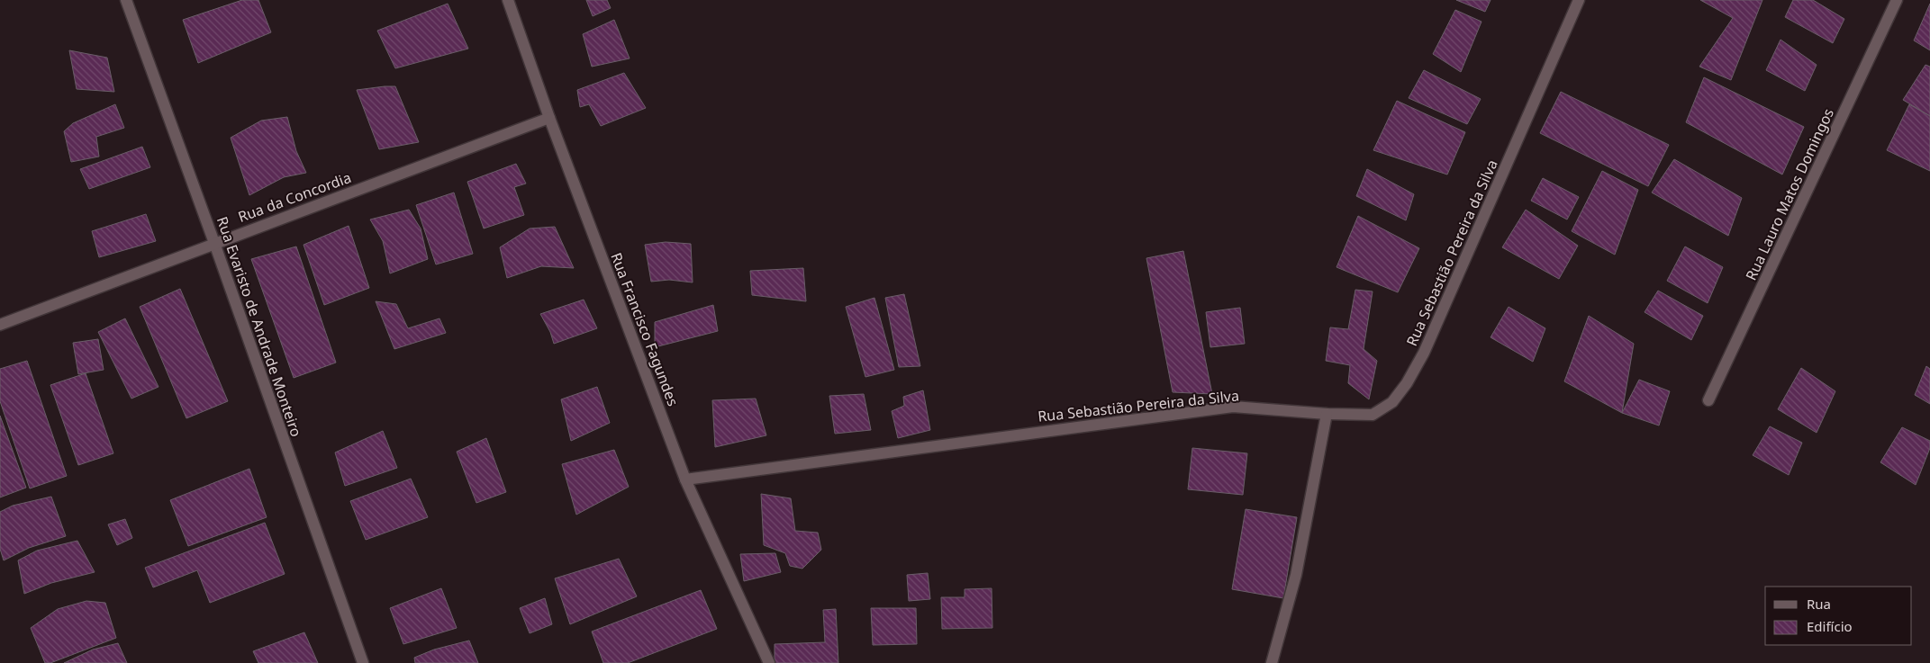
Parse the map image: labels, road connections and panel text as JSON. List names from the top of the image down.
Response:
{
  "streets": {
    "street": [
      "Rua Lauro Matos Domingos",
      "Rua da Concordia",
      "Rua Sebastião Pereira da Silva",
      "Rua Evaristo de Andrade Monteiro",
      "Rua Francisco Fagundes"
    ]
  },
  "crossings": [
    ["Rua da Concordia", "Rua Evaristo de Andrade Monteiro"],
    ["Rua da Concordia", "Rua Francisco Fagundes"],
    ["Rua Sebastião Pereira da Silva", "Rua Francisco Fagundes"]
  ],
  "legend": ["Rua", "Edifício"]
}
